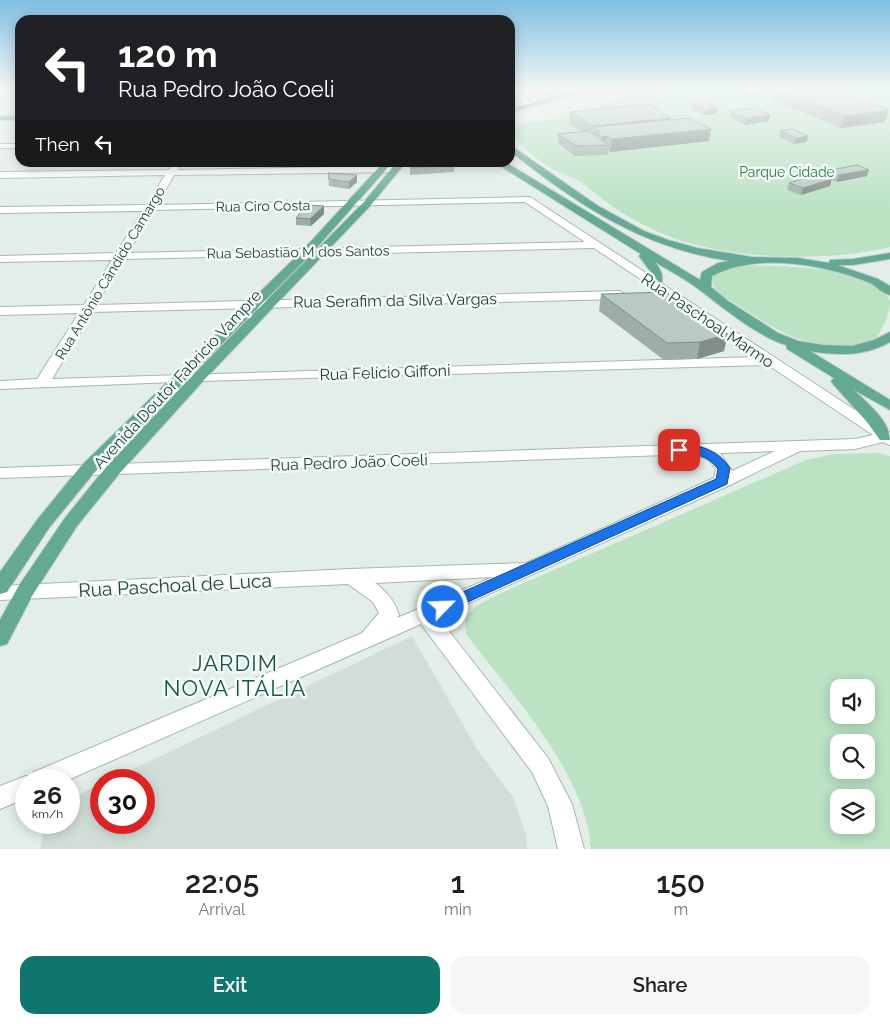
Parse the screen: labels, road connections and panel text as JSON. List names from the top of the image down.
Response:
{
  "streets": {
    "main road": ["Avenida Doutor Fabricio Vampre"],
    "street": [
      "Rua Ciro Costa",
      "Rua Sebastião M dos Santos",
      "Rua Antônio Cândido Camargo",
      "Rua Serafim da Silva Vargas",
      "Rua Paschoal Marmo",
      "Rua Felício Giffoni",
      "Rua Pedro João Coeli",
      "Rua Paschoal de Luca"
    ]
  },
  "crossings": [
    ["Rua Ciro Costa", "Rua Antônio Cândido Camargo"],
    ["Rua Ciro Costa", "Rua Paschoal Marmo"],
    ["Rua Ciro Costa", "Avenida Doutor Fabricio Vampre"],
    ["Rua Sebastião M dos Santos", "Rua Antônio Cândido Camargo"],
    ["Rua Sebastião M dos Santos", "Rua Paschoal Marmo"],
    ["Rua Sebastião M dos Santos", "Avenida Doutor Fabricio Vampre"],
    ["Rua Antônio Cândido Camargo", "Rua Serafim da Silva Vargas"],
    ["Rua Antônio Cândido Camargo", "Rua Felício Giffoni"],
    ["Rua Serafim da Silva Vargas", "Avenida Doutor Fabricio Vampre"],
    ["Rua Paschoal Marmo", "Rua Felício Giffoni"],
    ["Rua Paschoal Marmo", "Rua Pedro João Coeli"],
    ["Rua Felício Giffoni", "Avenida Doutor Fabricio Vampre"],
    ["Avenida Doutor Fabricio Vampre", "Rua Pedro João Coeli"],
    ["Avenida Doutor Fabricio Vampre", "Rua Paschoal de Luca"]
  ],
  "districts": ["JARDIM NOVA ITÁLIA"],
  "parks": ["Parque Cidade"],
  "page": {
    "turn": ["120 m", "Rua Pedro João Coeli"],
    "then": "Then",
    "speed": "26 km/h",
    "limit": "30",
    "eta": [
      "22:05",
      "Arrival",
      "1",
      "min",
      "150",
      "m"
    ],
    "buttons": ["Exit", "Share"]
  }
}
